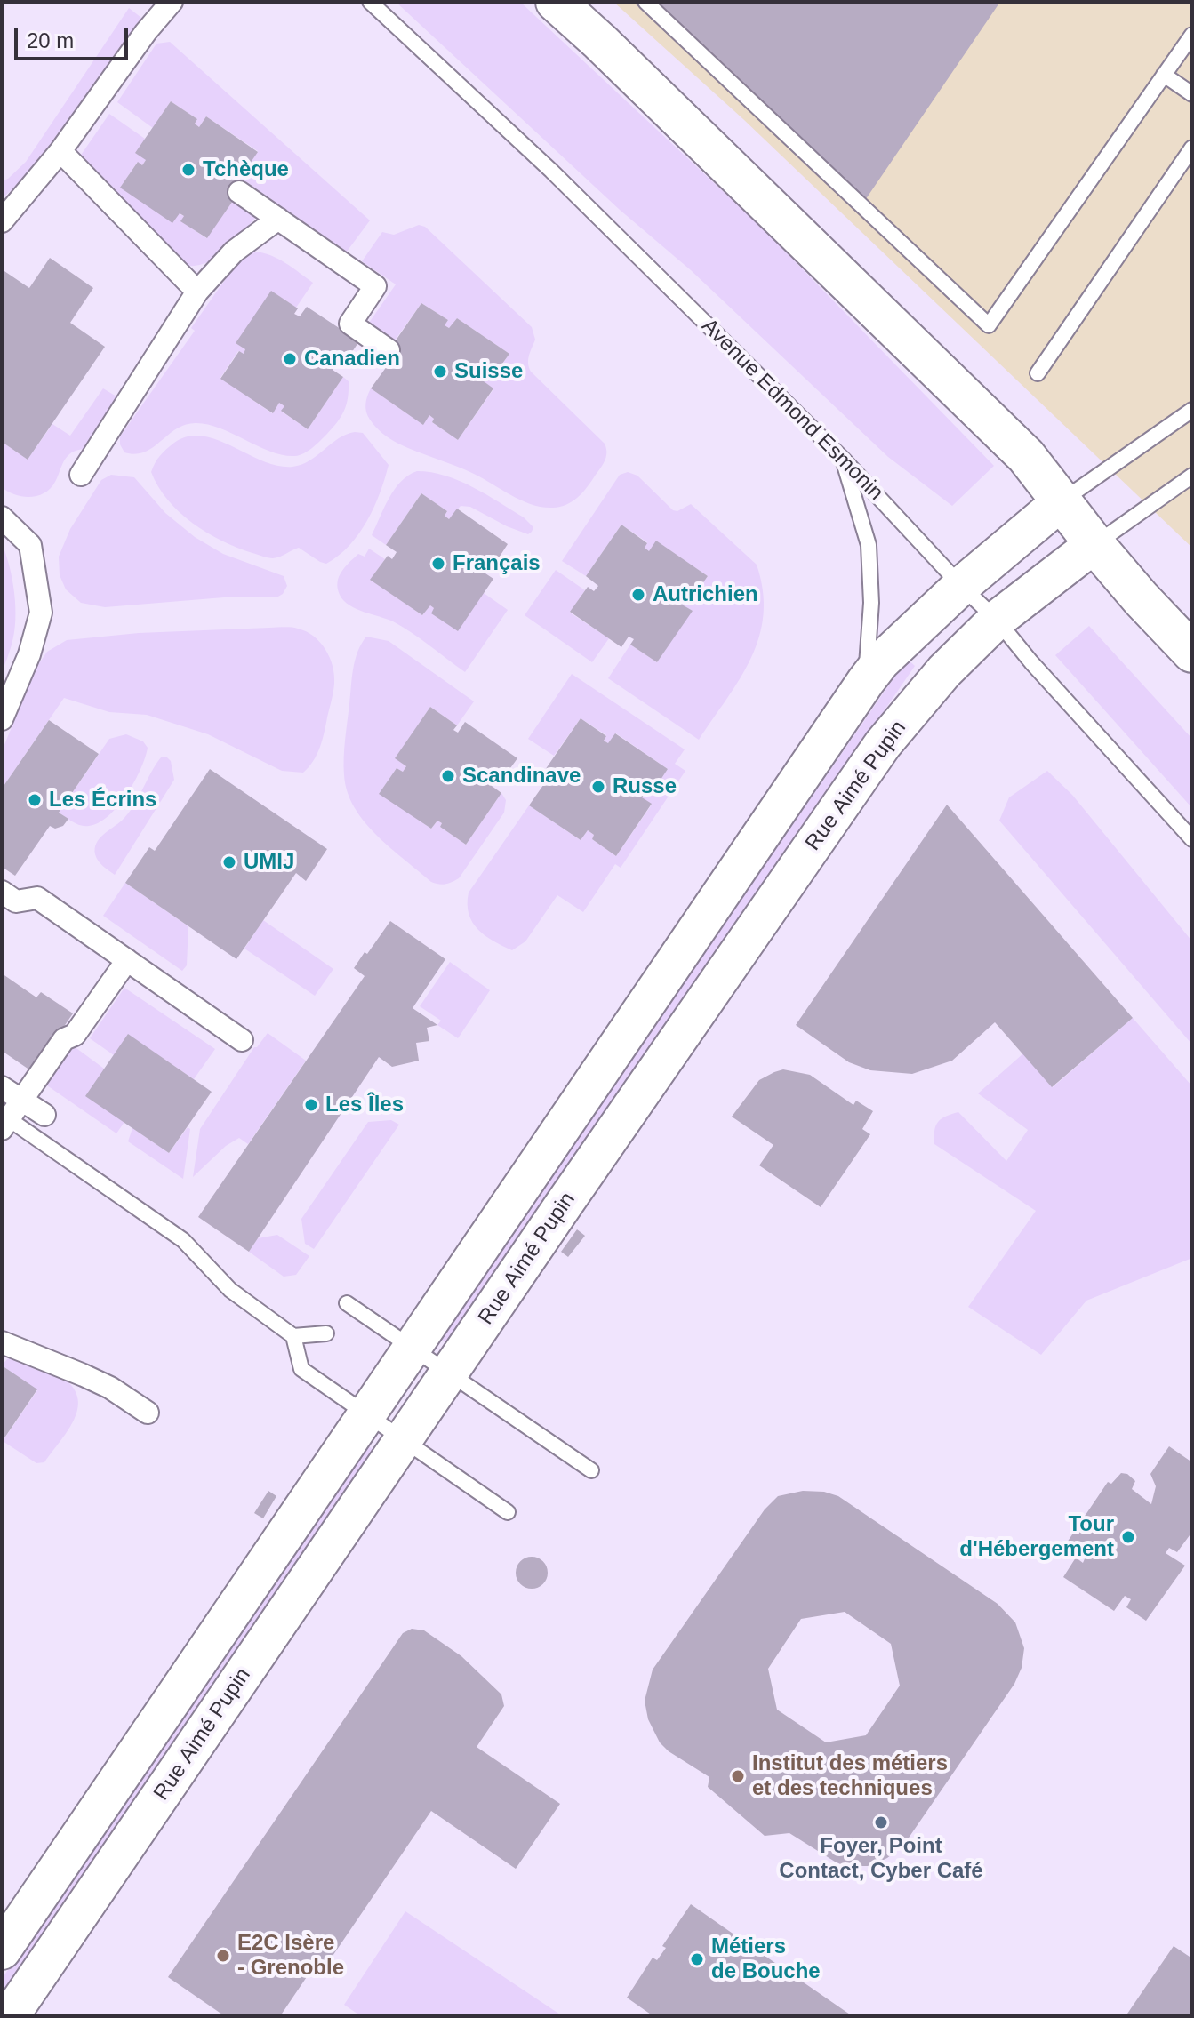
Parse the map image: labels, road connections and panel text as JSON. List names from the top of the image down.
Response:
{
  "streets": {
    "street": ["Rue Aimé Pupin"],
    "lane": ["Avenue Edmond Esmonin"]
  },
  "crossings": [
    ["Avenue Edmond Esmonin", "Rue Aimé Pupin"]
  ],
  "places": [
    "Tchèque",
    "Canadien",
    "Suisse",
    "Français",
    "Autrichien",
    "Scandinave",
    "Russe",
    "Les Écrins",
    "UMIJ",
    "Les Îles",
    "Tour d'Hébergement",
    "Institut des métiers et des techniques",
    "Foyer, Point Contact, Cyber Café",
    "E2C Isère - Grenoble",
    "Métiers de Bouche"
  ],
  "scale_bar": "20 m"
}
